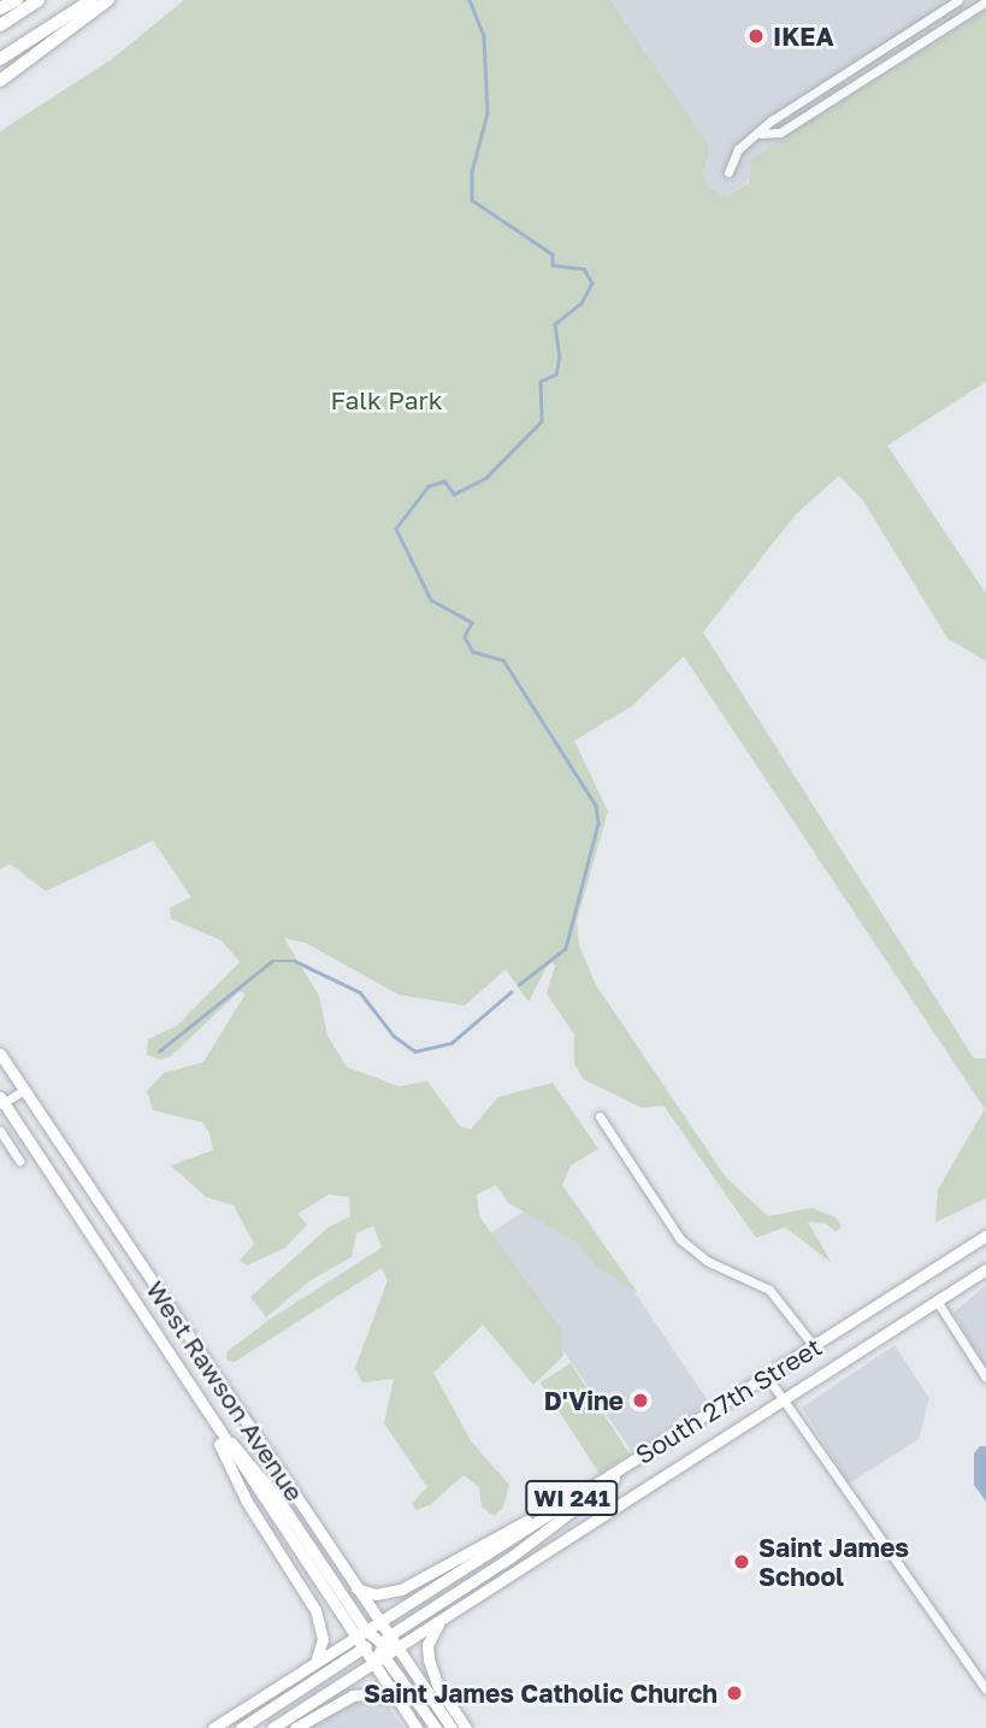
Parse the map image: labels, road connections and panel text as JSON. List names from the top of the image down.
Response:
{
  "streets": {
    "main road": ["West Rawson Avenue", "South 27th Street", "WI 241"]
  },
  "crossings": [
    ["West Rawson Avenue", "South 27th Street"]
  ],
  "parks": ["Falk Park"],
  "places": [
    "IKEA",
    "D'Vine",
    "Saint James School",
    "Saint James Catholic Church"
  ]
}
